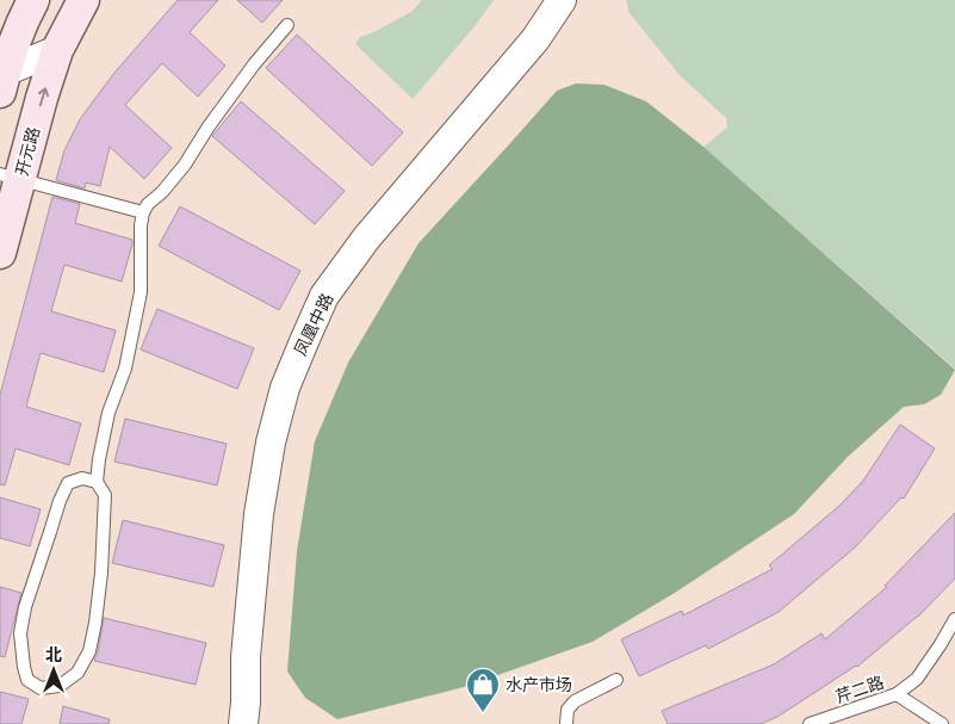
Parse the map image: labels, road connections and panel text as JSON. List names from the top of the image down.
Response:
{
  "streets": {
    "main road": ["开元路"],
    "lane": ["芹二路"]
  },
  "places": {
    "shop": ["水产市场"]
  },
  "north": "top"
}
